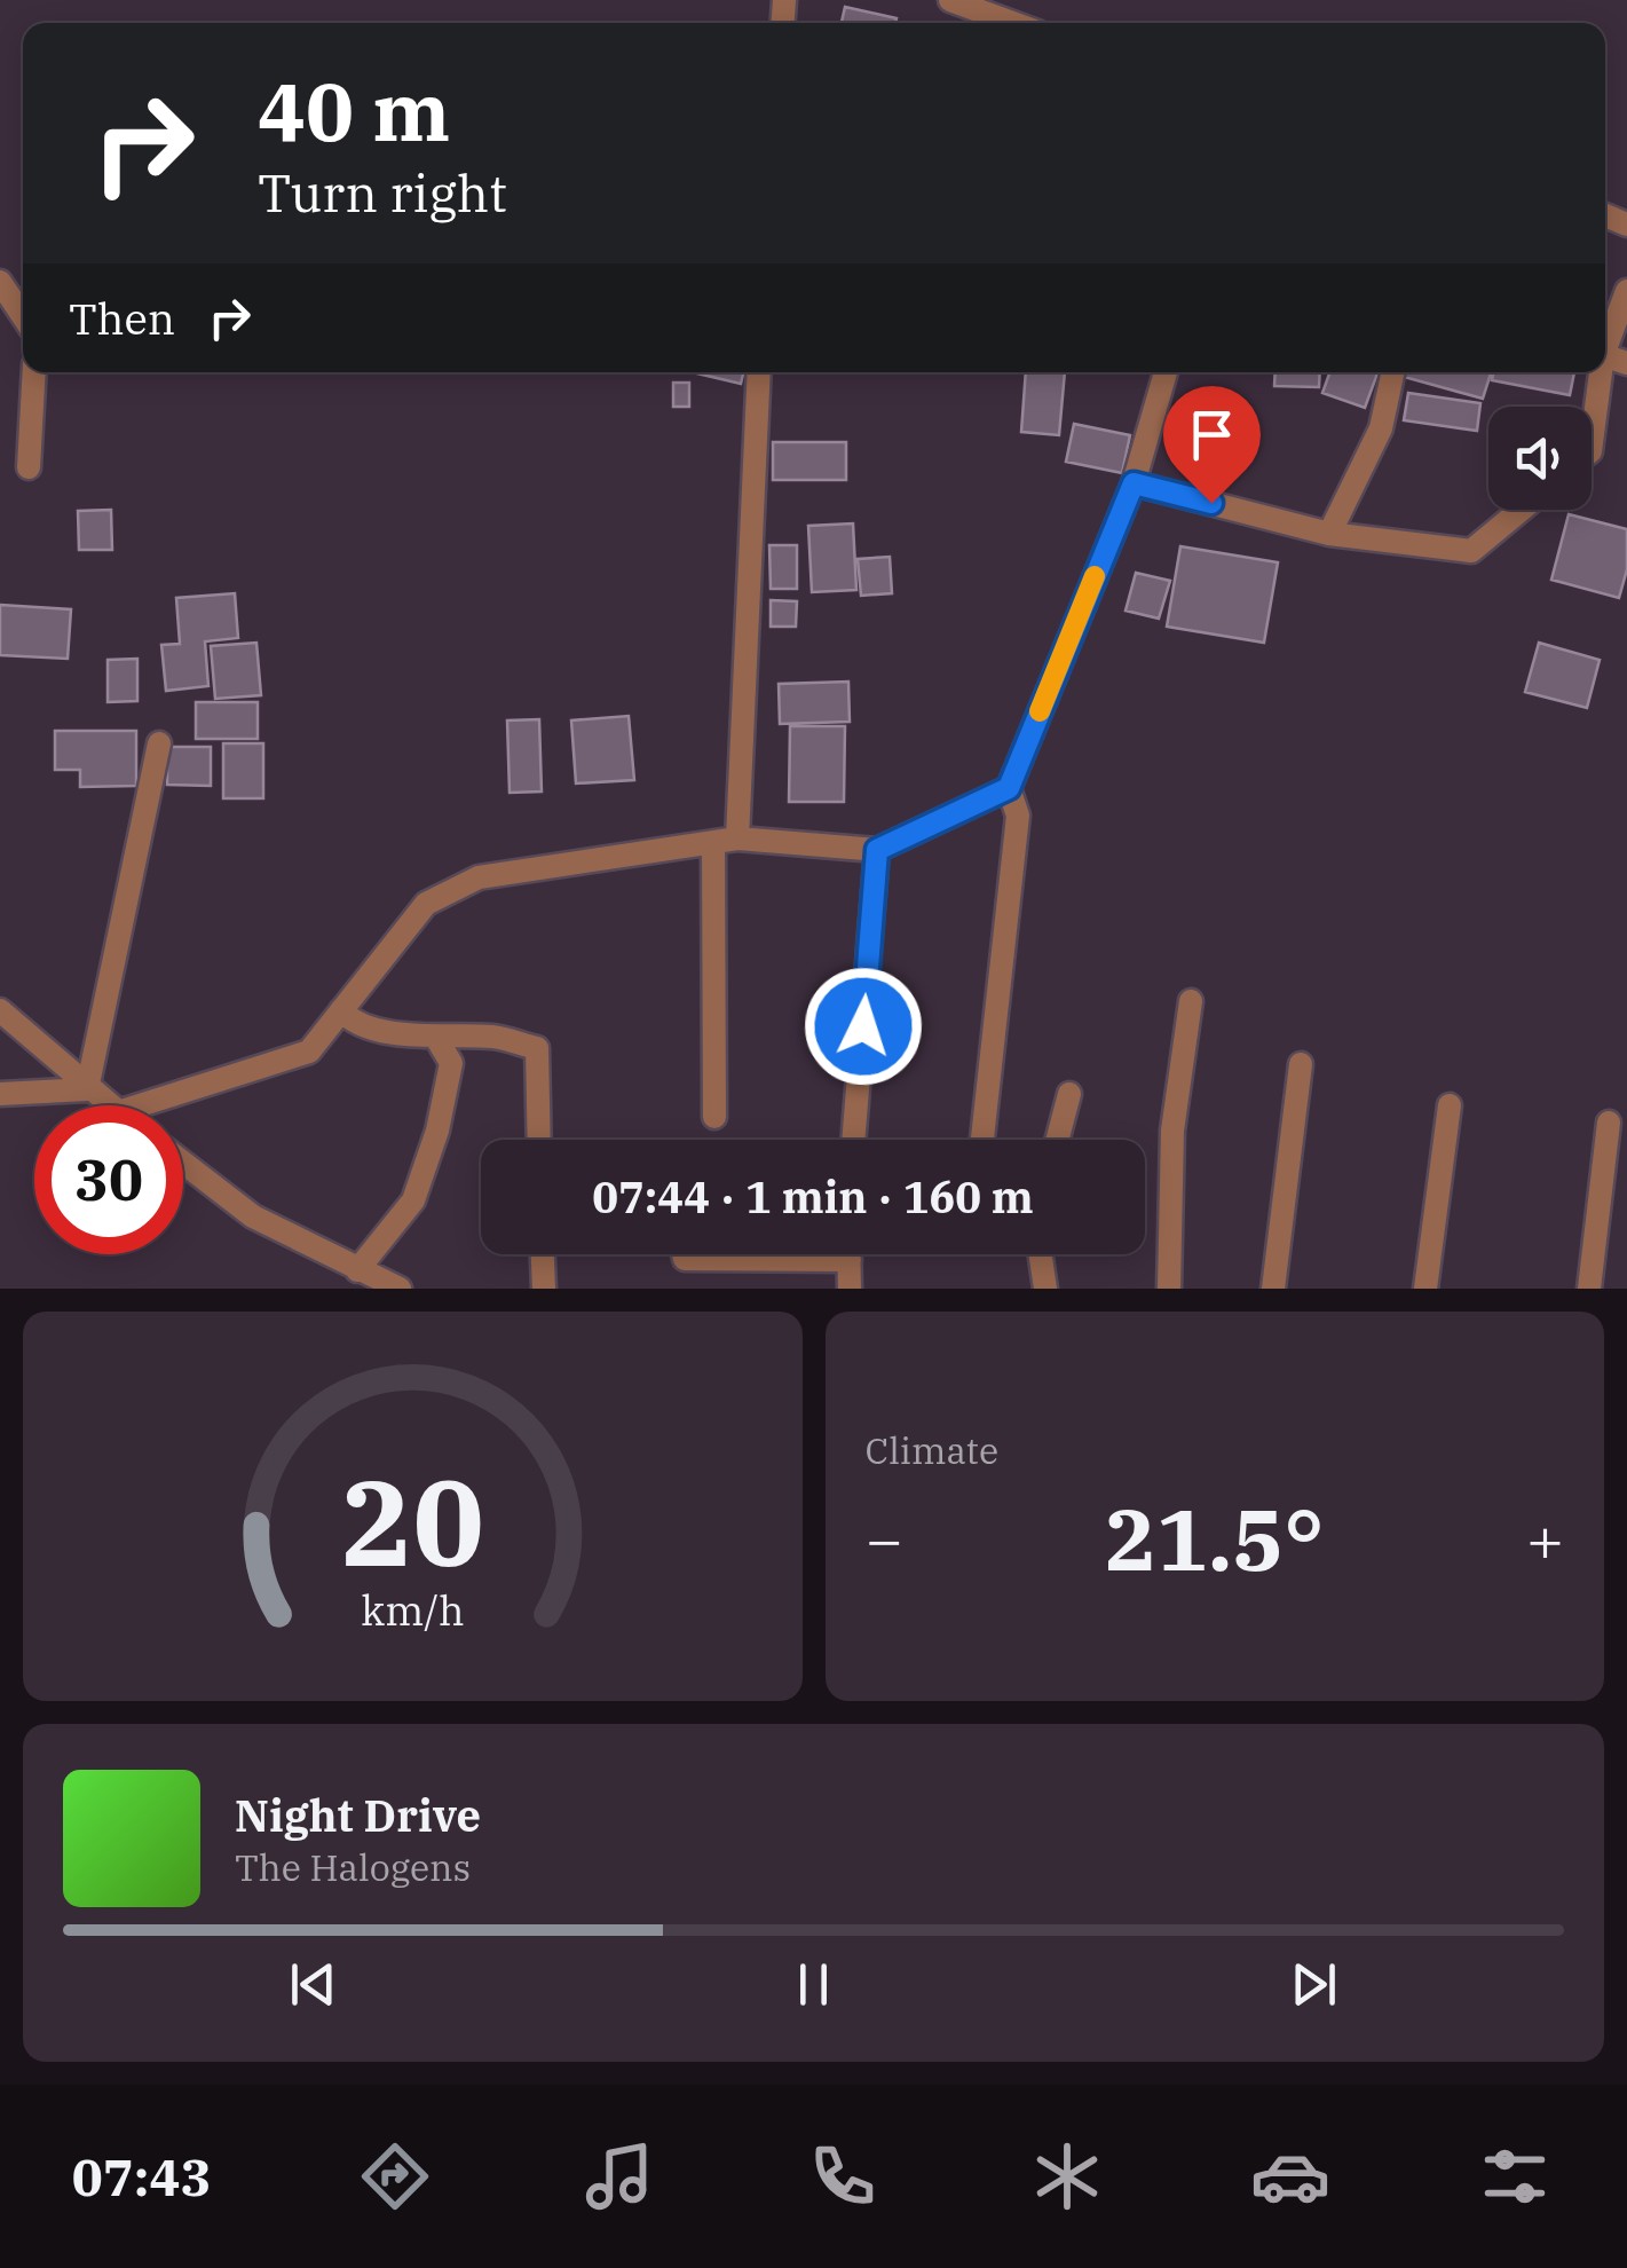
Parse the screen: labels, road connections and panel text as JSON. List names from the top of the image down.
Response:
{
  "page": {
    "turn": ["40 m", "Turn right"],
    "then": "Then",
    "limit": "30",
    "trip": "07:44 · 1 min · 160 m",
    "tile": "Climate",
    "heat": ["−", "21.5°", "+"],
    "song": ["Night Drive", "The Halogens"],
    "tabs": "07:43",
    "gauge": ["20", "km/h"]
  }
}
